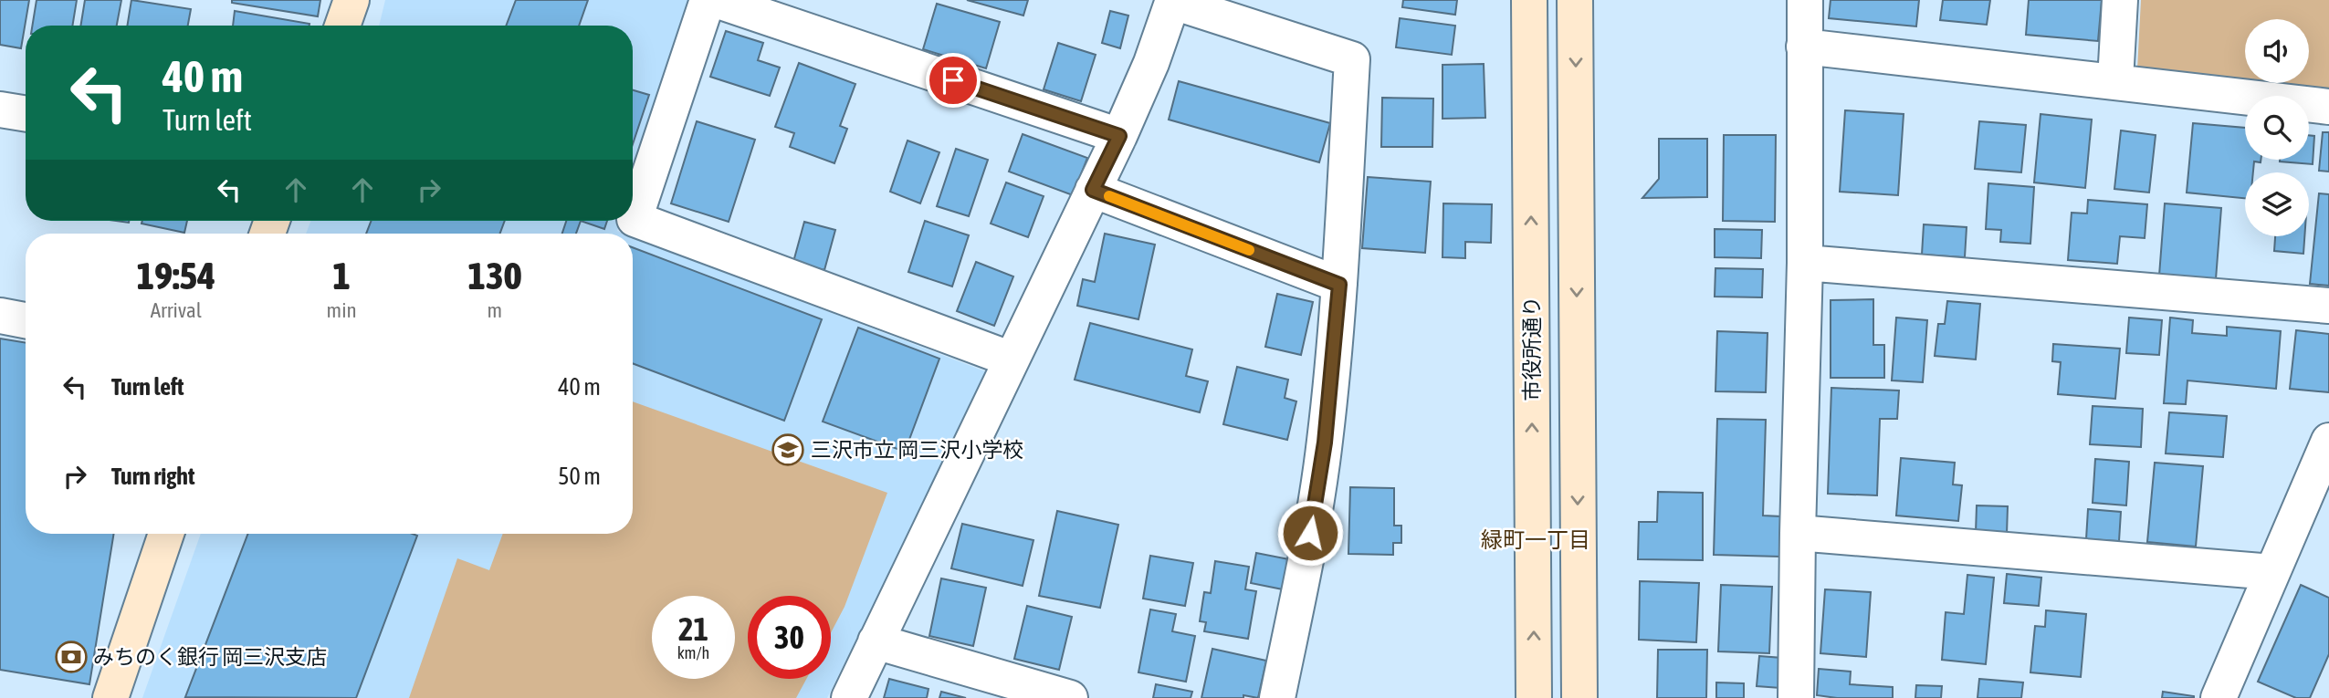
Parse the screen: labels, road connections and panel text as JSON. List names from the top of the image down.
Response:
{
  "streets": {
    "street": ["市役所通り"]
  },
  "districts": ["緑町一丁目"],
  "places": {
    "school or university": ["三沢市立 岡三沢小学校"],
    "bank": ["みちのく銀行 岡三沢支店"]
  },
  "page": {
    "turn": ["40 m", "Turn left"],
    "eta": [
      "19:54",
      "Arrival",
      "1",
      "min",
      "130",
      "m"
    ],
    "list": [
      {
        "name": "Turn left",
        "value": "40 m"
      },
      {
        "name": "Turn right",
        "value": "50 m"
      }
    ],
    "speed": "21 km/h",
    "limit": "30"
  }
}
